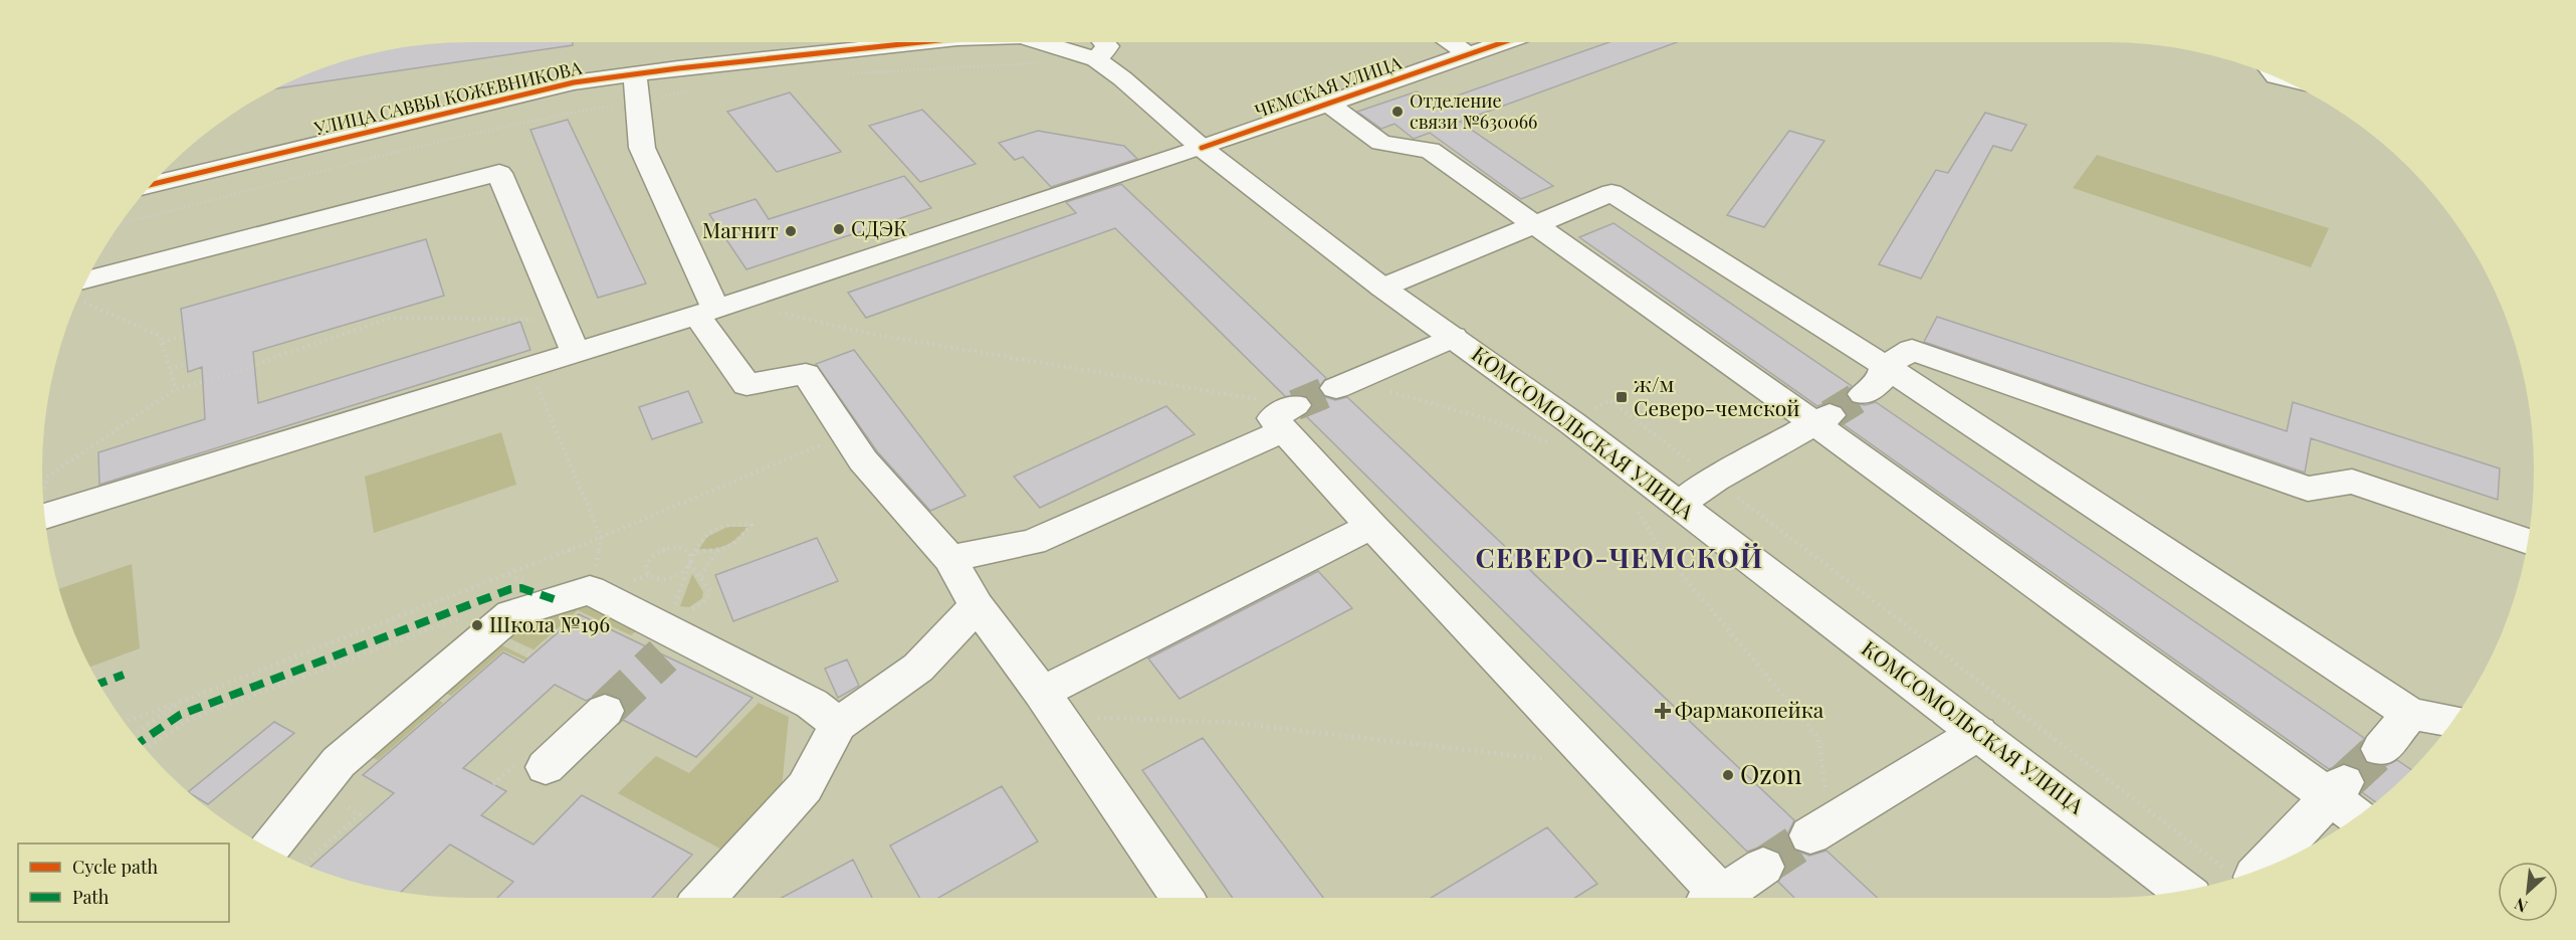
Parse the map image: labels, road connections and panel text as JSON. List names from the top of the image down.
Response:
{
  "streets": {
    "main road": ["ЧЕМСКАЯ УЛИЦА", "УЛИЦА САВВЫ КОЖЕВНИКОВА", "КОМСОМОЛЬСКАЯ УЛИЦА"]
  },
  "crossings": [
    ["ЧЕМСКАЯ УЛИЦА", "КОМСОМОЛЬСКАЯ УЛИЦА"]
  ],
  "districts": ["СЕВЕРО-ЧЕМСКОЙ"],
  "places": {
    "other": [
      "Отделение связи №630066",
      "СДЭК",
      "Магнит",
      "Школа №196",
      "Ozon"
    ],
    "transit": ["ж/м Северо-чемской"],
    "health": ["Фармакопейка"]
  },
  "legend": ["Cycle path", "Path"],
  "north": "bottom left"
}
